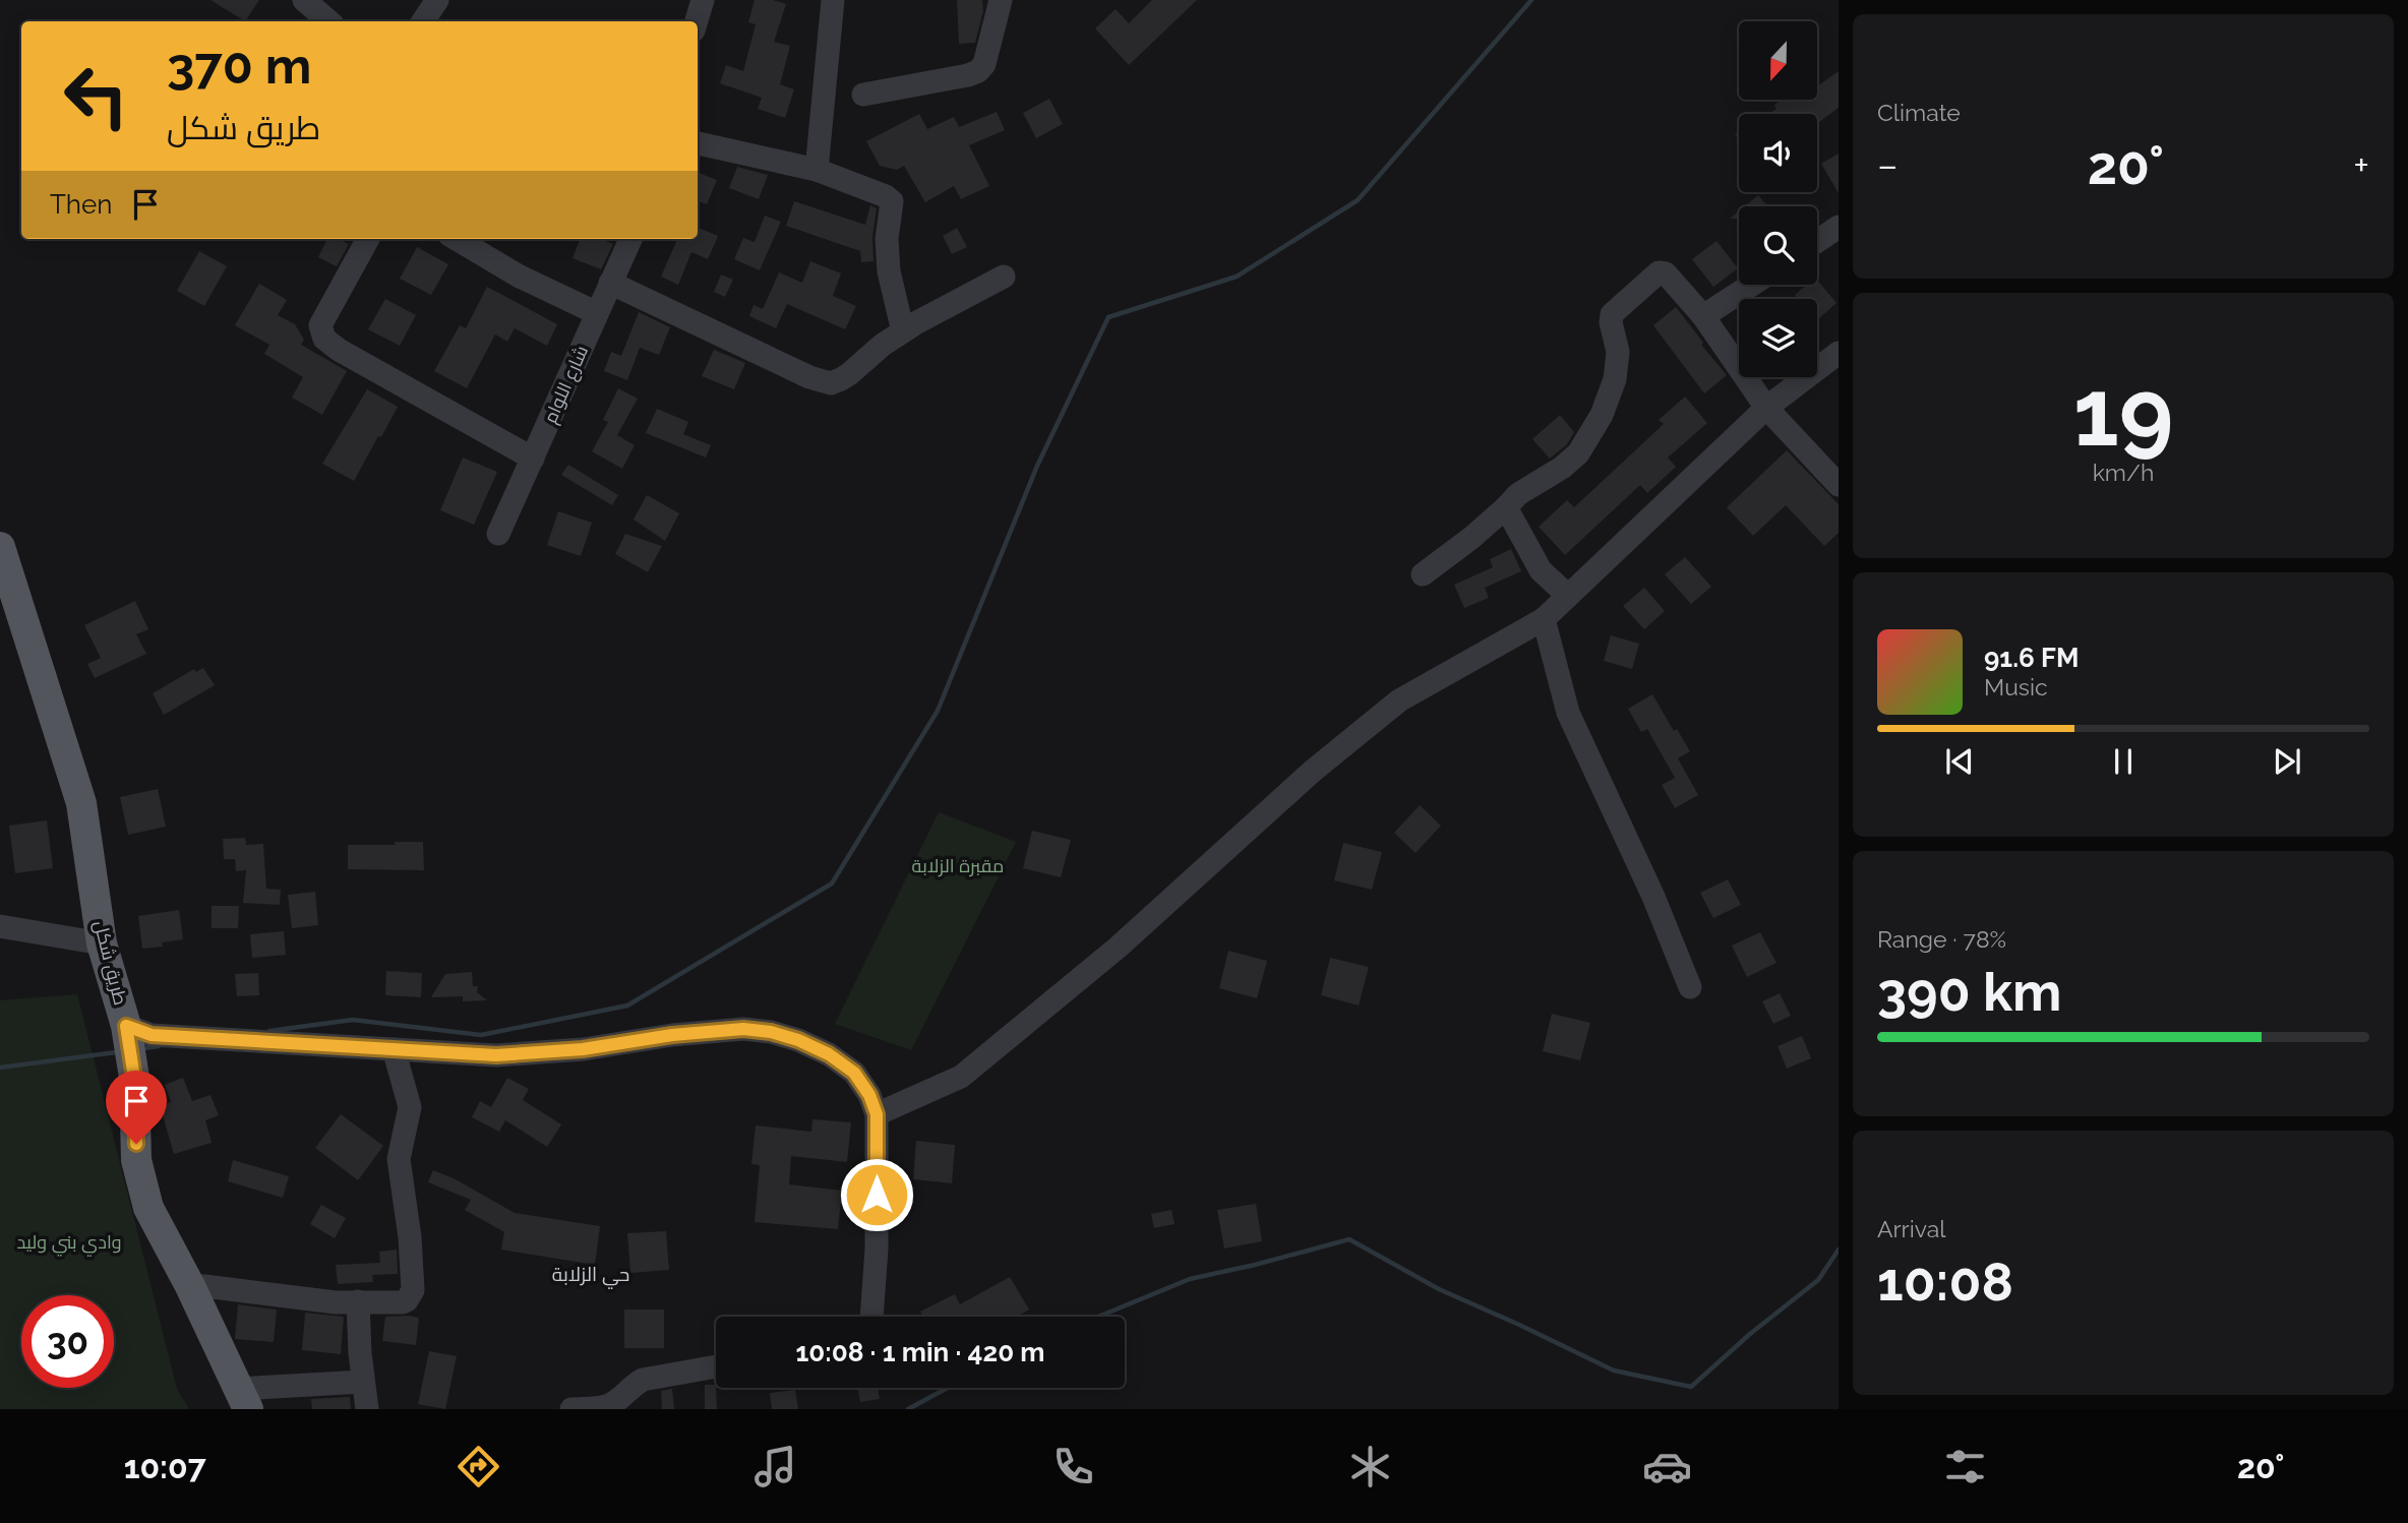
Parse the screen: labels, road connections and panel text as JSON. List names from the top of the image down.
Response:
{
  "streets": {
    "main road": ["طريق شكل"],
    "street": ["شارع اللوام"]
  },
  "districts": ["حي الزلابة"],
  "parks": ["مقبرة الزلابة", "وادي بني وليد"],
  "north": "bottom",
  "page": {
    "tile": [
      "Climate",
      ["19", "km/h"],
      ["Range · 78%", "390 km"],
      ["Arrival", "10:08"]
    ],
    "turn": ["370 m", "طريق شكل"],
    "heat": ["−", "20°", "+"],
    "then": "Then",
    "song": ["91.6 FM", "Music"],
    "limit": "30",
    "trip": "10:08 · 1 min · 420 m",
    "tabs": ["10:07", "20°"]
  }
}
